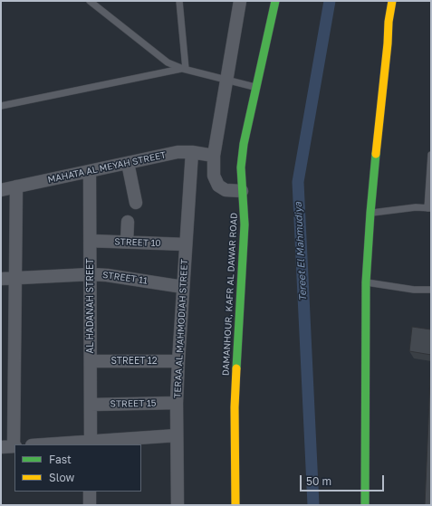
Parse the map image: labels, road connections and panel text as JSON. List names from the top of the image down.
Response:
{
  "streets": {
    "main road": ["DAMANHOUR, KAFR AL DAWAR ROAD"],
    "street": [
      "MAHATA AL MEYAH STREET",
      "STREET 10",
      "STREET 11",
      "AL HADANAH STREET",
      "TERAA AL MAHMODIAH STREET",
      "STREET 12",
      "STREET 15"
    ]
  },
  "crossings": [
    ["MAHATA AL MEYAH STREET", "AL HADANAH STREET"],
    ["MAHATA AL MEYAH STREET", "TERAA AL MAHMODIAH STREET"],
    ["STREET 10", "AL HADANAH STREET"],
    ["STREET 10", "TERAA AL MAHMODIAH STREET"],
    ["STREET 11", "AL HADANAH STREET"],
    ["STREET 11", "TERAA AL MAHMODIAH STREET"],
    ["AL HADANAH STREET", "STREET 12"],
    ["AL HADANAH STREET", "STREET 15"],
    ["TERAA AL MAHMODIAH STREET", "STREET 12"],
    ["TERAA AL MAHMODIAH STREET", "STREET 15"]
  ],
  "water": ["Tereet El Mahmudiya"],
  "legend": ["Fast", "Slow"],
  "scale_bar": "50 m"
}
